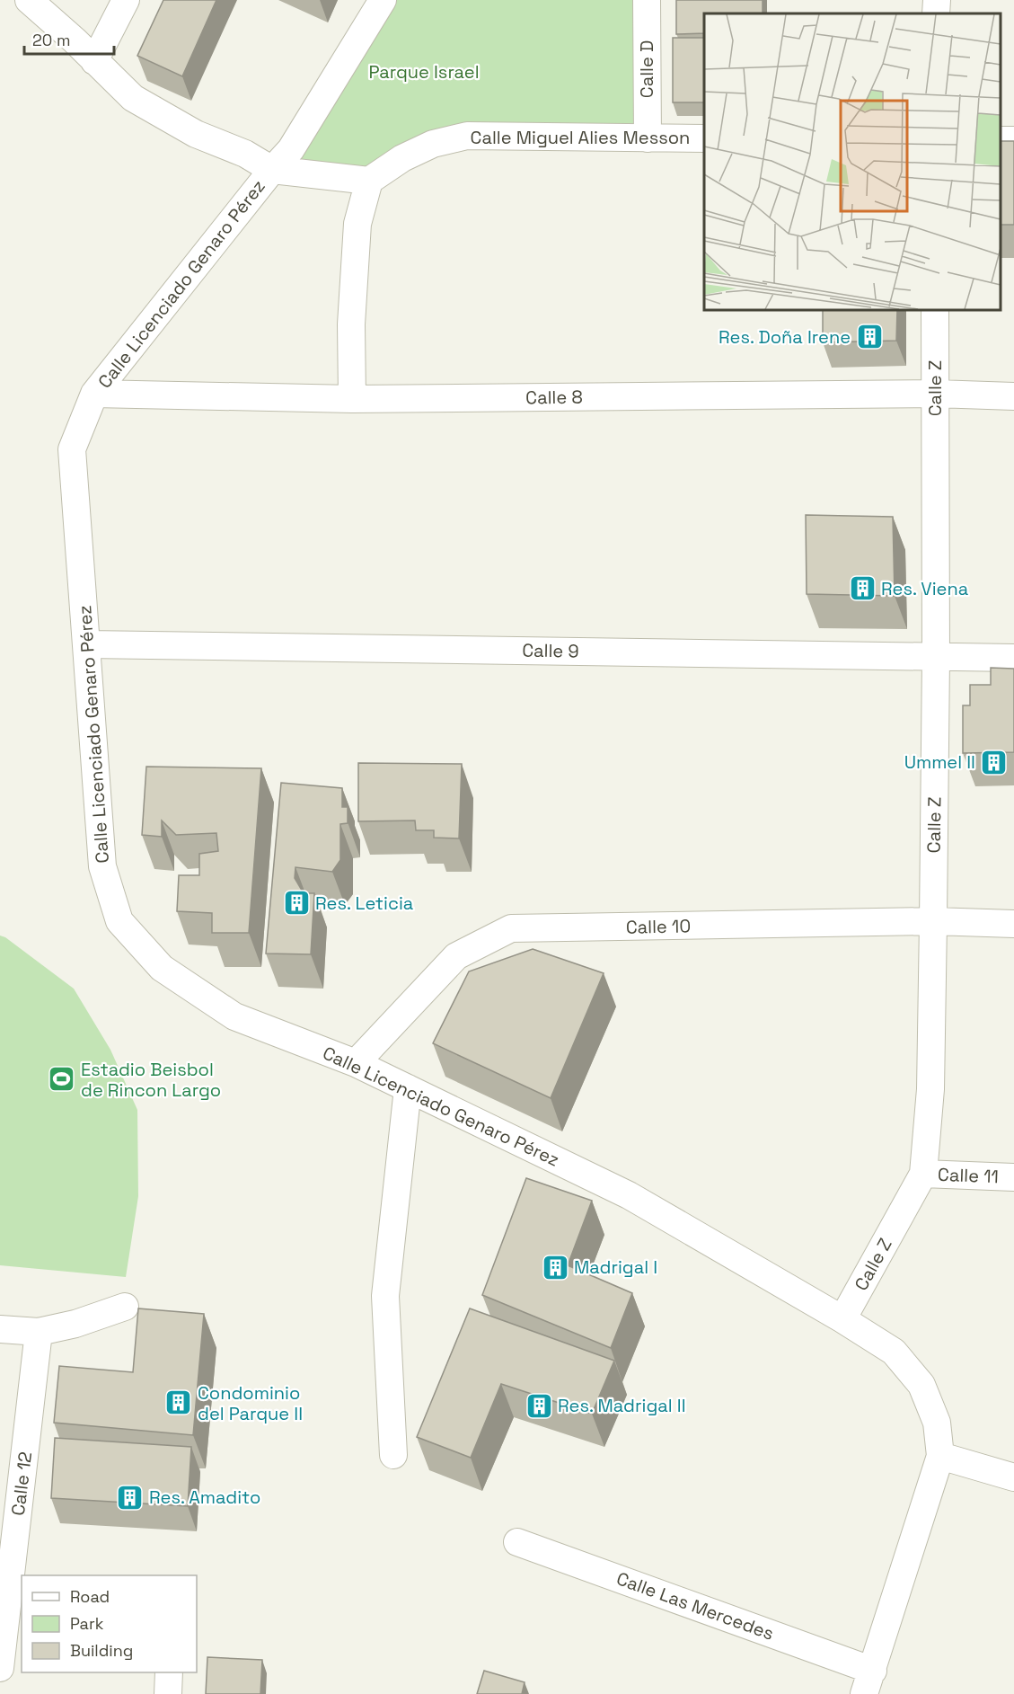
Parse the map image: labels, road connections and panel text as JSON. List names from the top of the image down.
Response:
{
  "streets": {
    "street": [
      "Calle D",
      "Calle Miguel Alies Messon",
      "Calle Licenciado Genaro Pérez",
      "Calle Z",
      "Calle 8",
      "Calle 9",
      "Calle 10",
      "Calle 11",
      "Calle 12",
      "Calle Las Mercedes"
    ]
  },
  "crossings": [
    ["Calle D", "Calle Miguel Alies Messon"],
    ["Calle Licenciado Genaro Pérez", "Calle Z"],
    ["Calle Licenciado Genaro Pérez", "Calle 8"],
    ["Calle Licenciado Genaro Pérez", "Calle 9"],
    ["Calle Licenciado Genaro Pérez", "Calle 10"],
    ["Calle Licenciado Genaro Pérez", "Calle Las Mercedes"],
    ["Calle Z", "Calle 8"],
    ["Calle Z", "Calle 9"],
    ["Calle Z", "Calle 10"],
    ["Calle Z", "Calle 11"]
  ],
  "parks": ["Parque Israel"],
  "places": {
    "building": [
      "Res. Doña Irene",
      "Res. Viena",
      "Ummel II",
      "Res. Leticia",
      "Madrigal I",
      "Condominio del Parque II",
      "Res. Madrigal II",
      "Res. Amadito"
    ],
    "sports": ["Estadio Beisbol de Rincon Largo"]
  },
  "legend": ["Road", "Park", "Building"],
  "scale_bar": "20 m"
}
